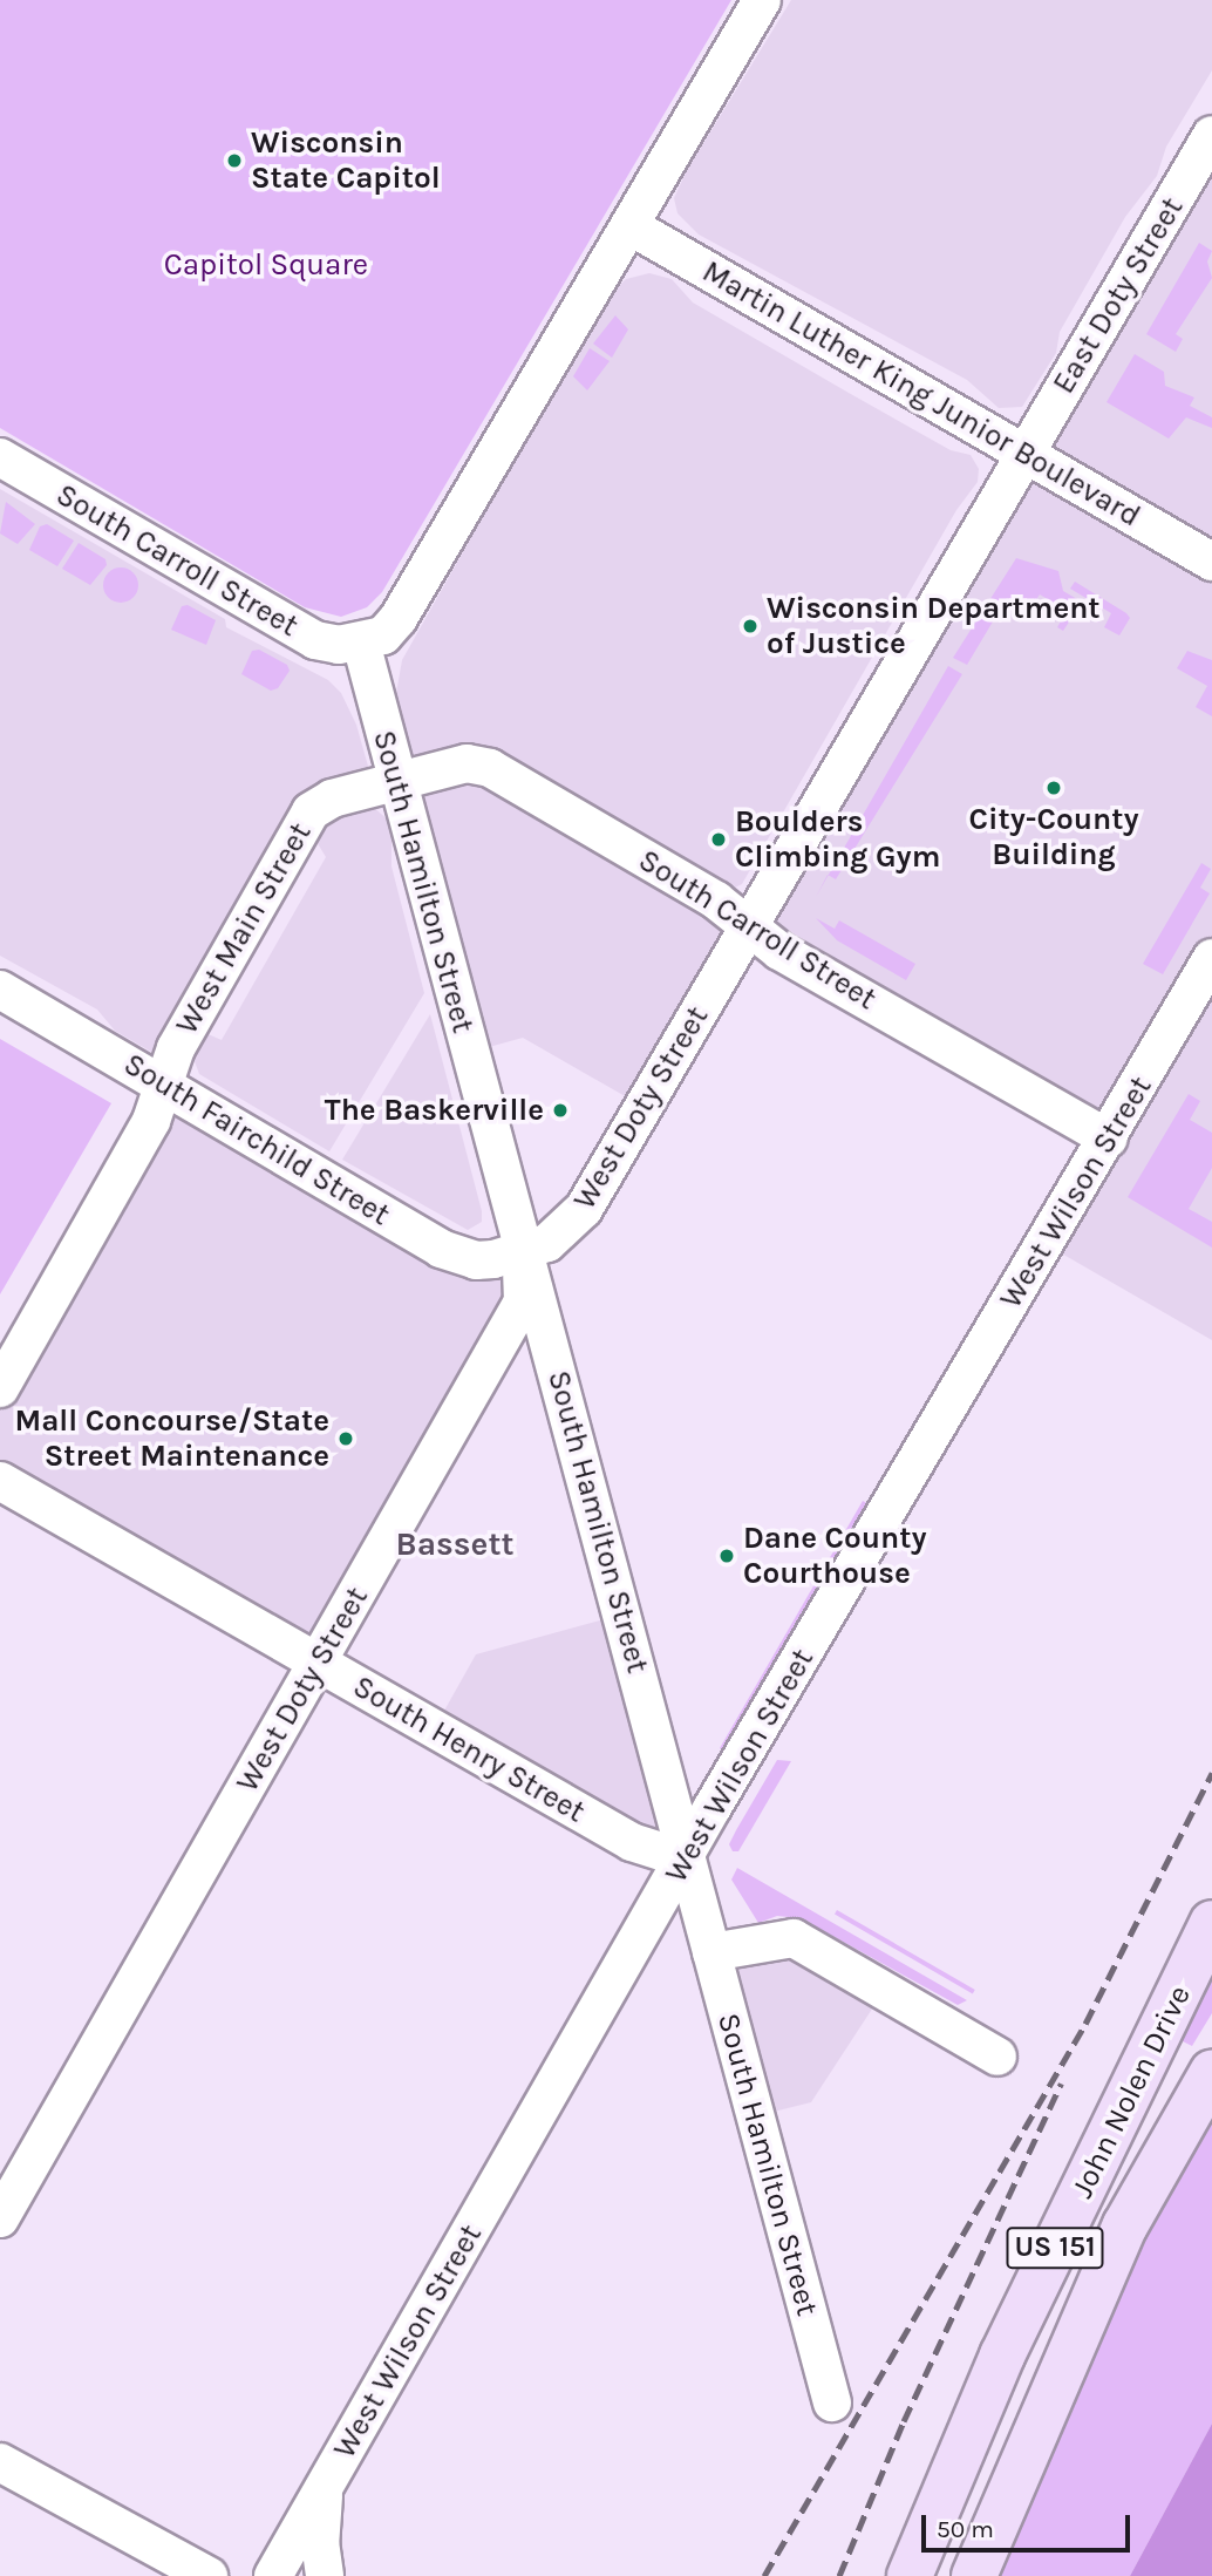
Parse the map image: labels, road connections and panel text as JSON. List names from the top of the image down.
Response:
{
  "streets": {
    "main road": ["John Nolen Drive", "US 151"],
    "street": [
      "East Doty Street",
      "Martin Luther King Junior Boulevard",
      "South Carroll Street",
      "South Hamilton Street",
      "West Main Street",
      "West Doty Street",
      "South Fairchild Street",
      "West Wilson Street",
      "South Henry Street"
    ]
  },
  "crossings": [
    ["East Doty Street", "Martin Luther King Junior Boulevard"],
    ["East Doty Street", "West Doty Street"],
    ["Martin Luther King Junior Boulevard", "West Doty Street"],
    ["South Carroll Street", "South Hamilton Street"],
    ["South Carroll Street", "West Main Street"],
    ["South Carroll Street", "West Doty Street"],
    ["South Carroll Street", "West Wilson Street"],
    ["South Hamilton Street", "West Main Street"],
    ["South Hamilton Street", "West Doty Street"],
    ["South Hamilton Street", "South Fairchild Street"],
    ["South Hamilton Street", "West Wilson Street"],
    ["South Hamilton Street", "South Henry Street"],
    ["West Main Street", "South Fairchild Street"],
    ["West Doty Street", "South Fairchild Street"],
    ["West Doty Street", "South Henry Street"],
    ["West Wilson Street", "South Henry Street"]
  ],
  "districts": ["Bassett"],
  "parks": ["Capitol Square"],
  "places": [
    "Wisconsin State Capitol",
    "Wisconsin Department of Justice",
    "City-County Building",
    "Boulders Climbing Gym",
    "The Baskerville",
    "Mall Concourse/State Street Maintenance",
    "Dane County Courthouse"
  ],
  "scale_bar": "50 m"
}
